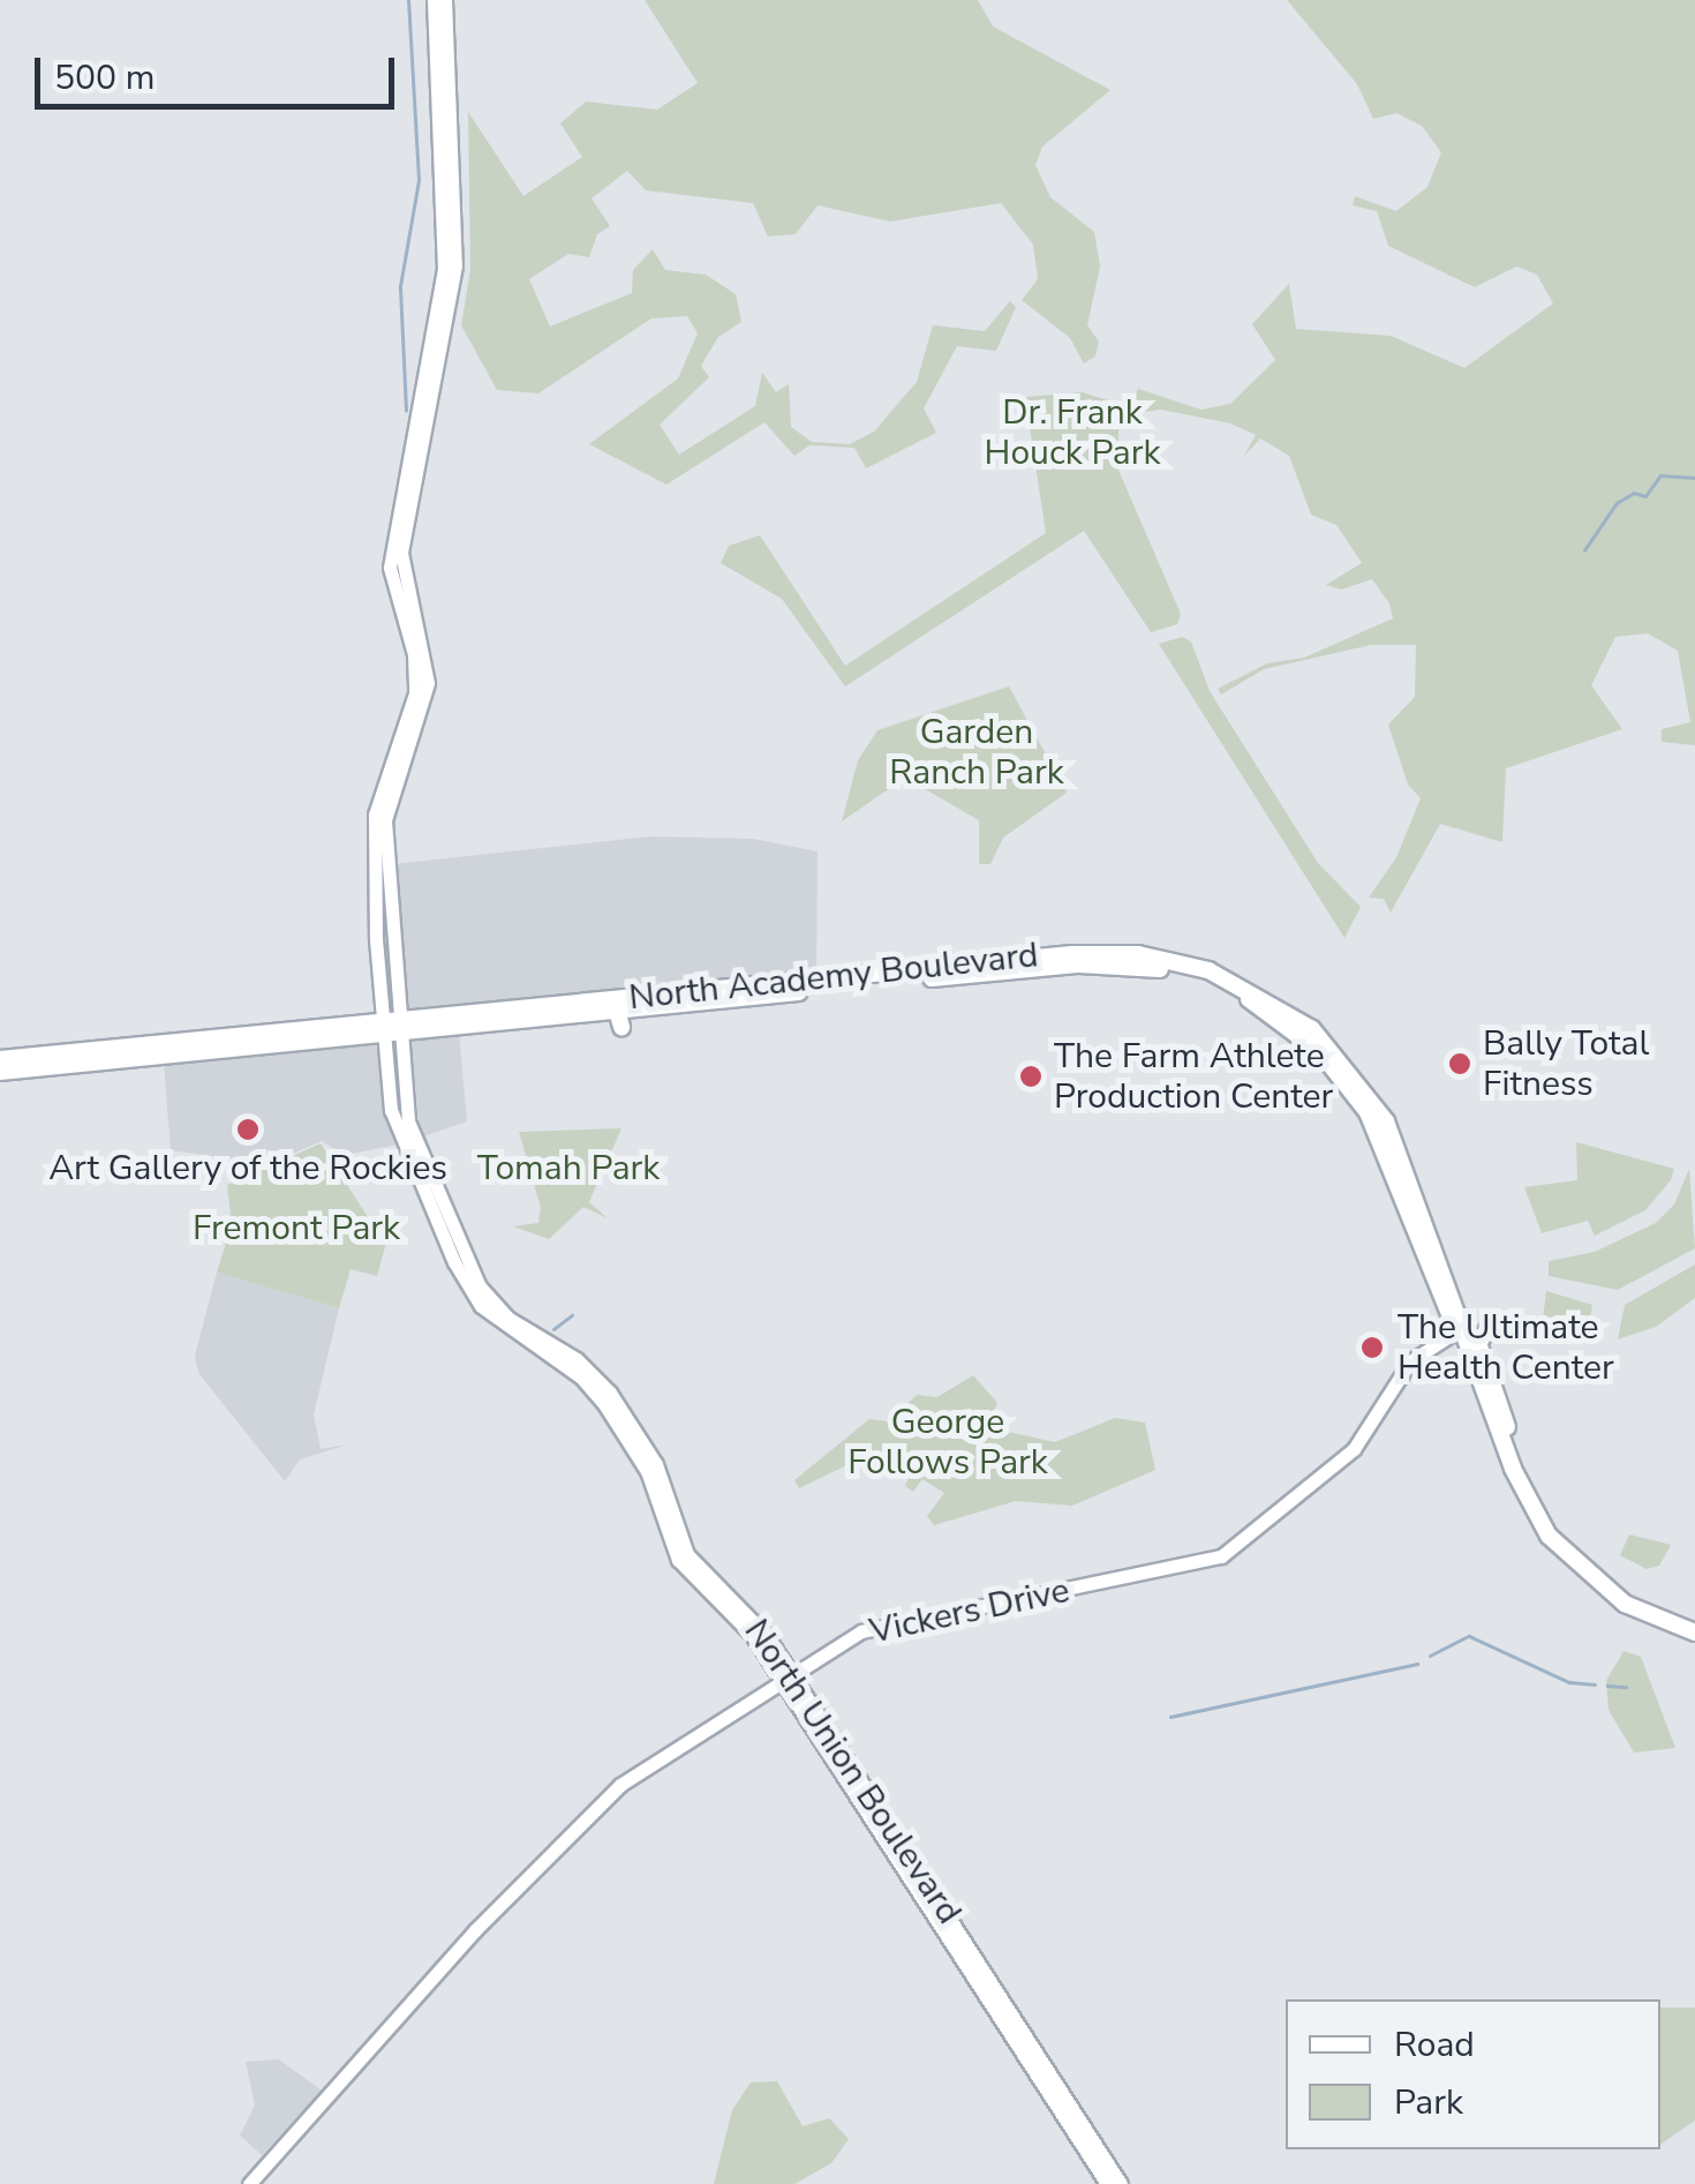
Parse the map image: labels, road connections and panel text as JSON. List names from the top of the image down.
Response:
{
  "streets": {
    "highway": ["North Academy Boulevard"],
    "main road": ["Vickers Drive", "North Union Boulevard"]
  },
  "crossings": [
    ["North Academy Boulevard", "Vickers Drive"],
    ["North Academy Boulevard", "North Union Boulevard"],
    ["Vickers Drive", "North Union Boulevard"]
  ],
  "parks": [
    "Dr. Frank Houck Park",
    "Garden Ranch Park",
    "Tomah Park",
    "Fremont Park",
    "George Follows Park"
  ],
  "places": [
    "Bally Total Fitness",
    "The Farm Athlete Production Center",
    "Art Gallery of the Rockies",
    "The Ultimate Health Center"
  ],
  "legend": ["Road", "Park"],
  "scale_bar": "500 m"
}
